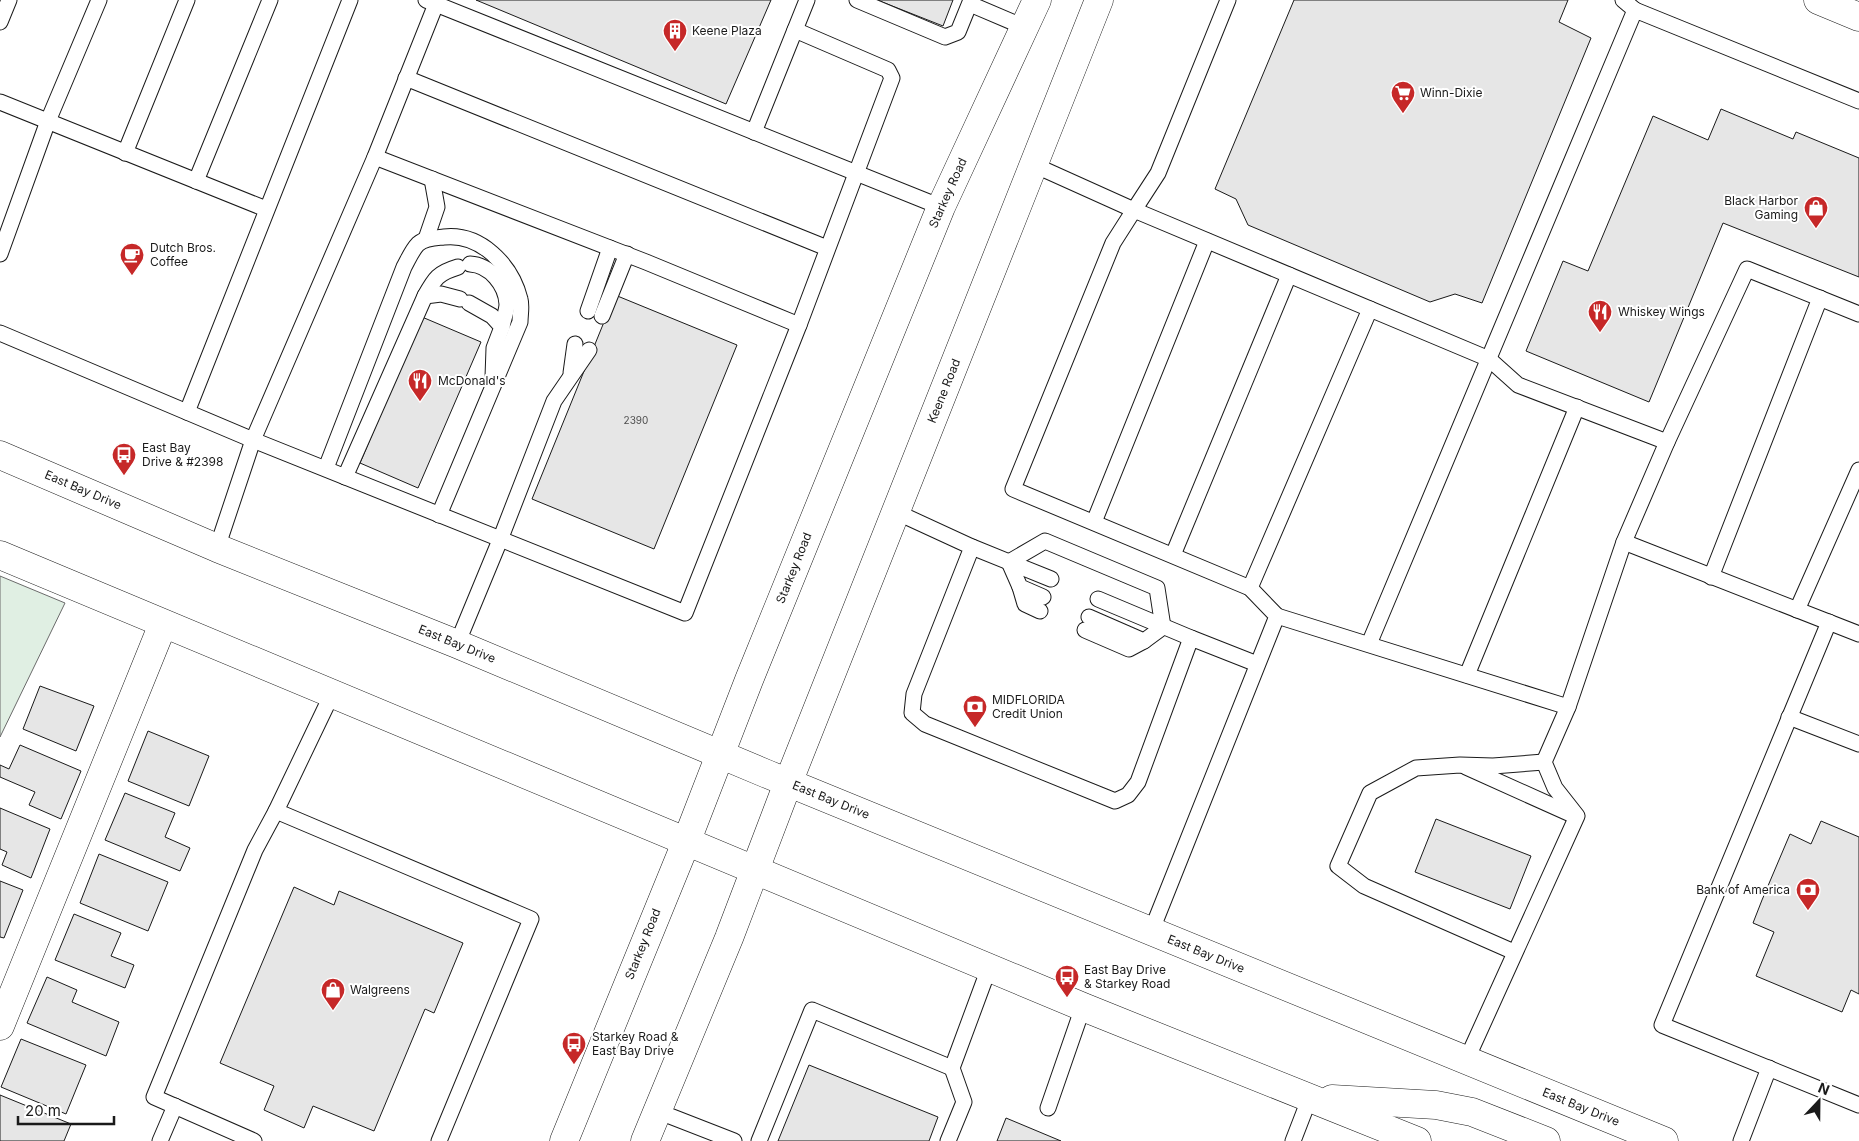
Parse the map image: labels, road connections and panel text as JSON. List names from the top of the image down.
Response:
{
  "streets": {
    "main road": ["Starkey Road", "Keene Road", "East Bay Drive"]
  },
  "crossings": [
    ["Starkey Road", "East Bay Drive"],
    ["Keene Road", "East Bay Drive"]
  ],
  "places": {
    "building": ["Keene Plaza"],
    "supermarket": ["Winn-Dixie"],
    "shop": ["Black Harbor Gaming", "Walgreens"],
    "cafe": ["Dutch Bros. Coffee"],
    "restaurant": ["Whiskey Wings", "McDonald's"],
    "bus stop": ["East Bay Drive & #2398", "East Bay Drive & Starkey Road", "Starkey Road & East Bay Drive"],
    "bank": ["MIDFLORIDA Credit Union", "Bank of America"]
  },
  "house_numbers": ["2390"],
  "scale_bar": "20 m",
  "north": "top"
}
